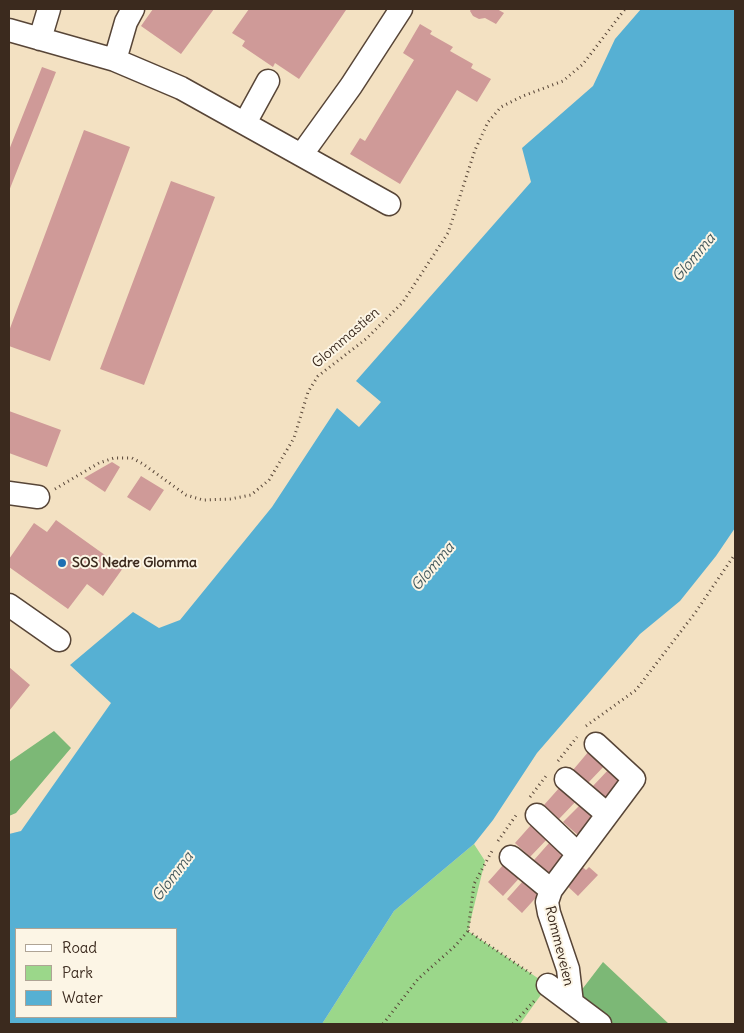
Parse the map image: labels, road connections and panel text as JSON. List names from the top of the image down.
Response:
{
  "streets": {
    "street": ["Rommeveien"],
    "path": ["Glommastien"]
  },
  "water": ["Glomma"],
  "places": ["SOS Nedre Glomma"],
  "legend": ["Road", "Park", "Water"]
}
